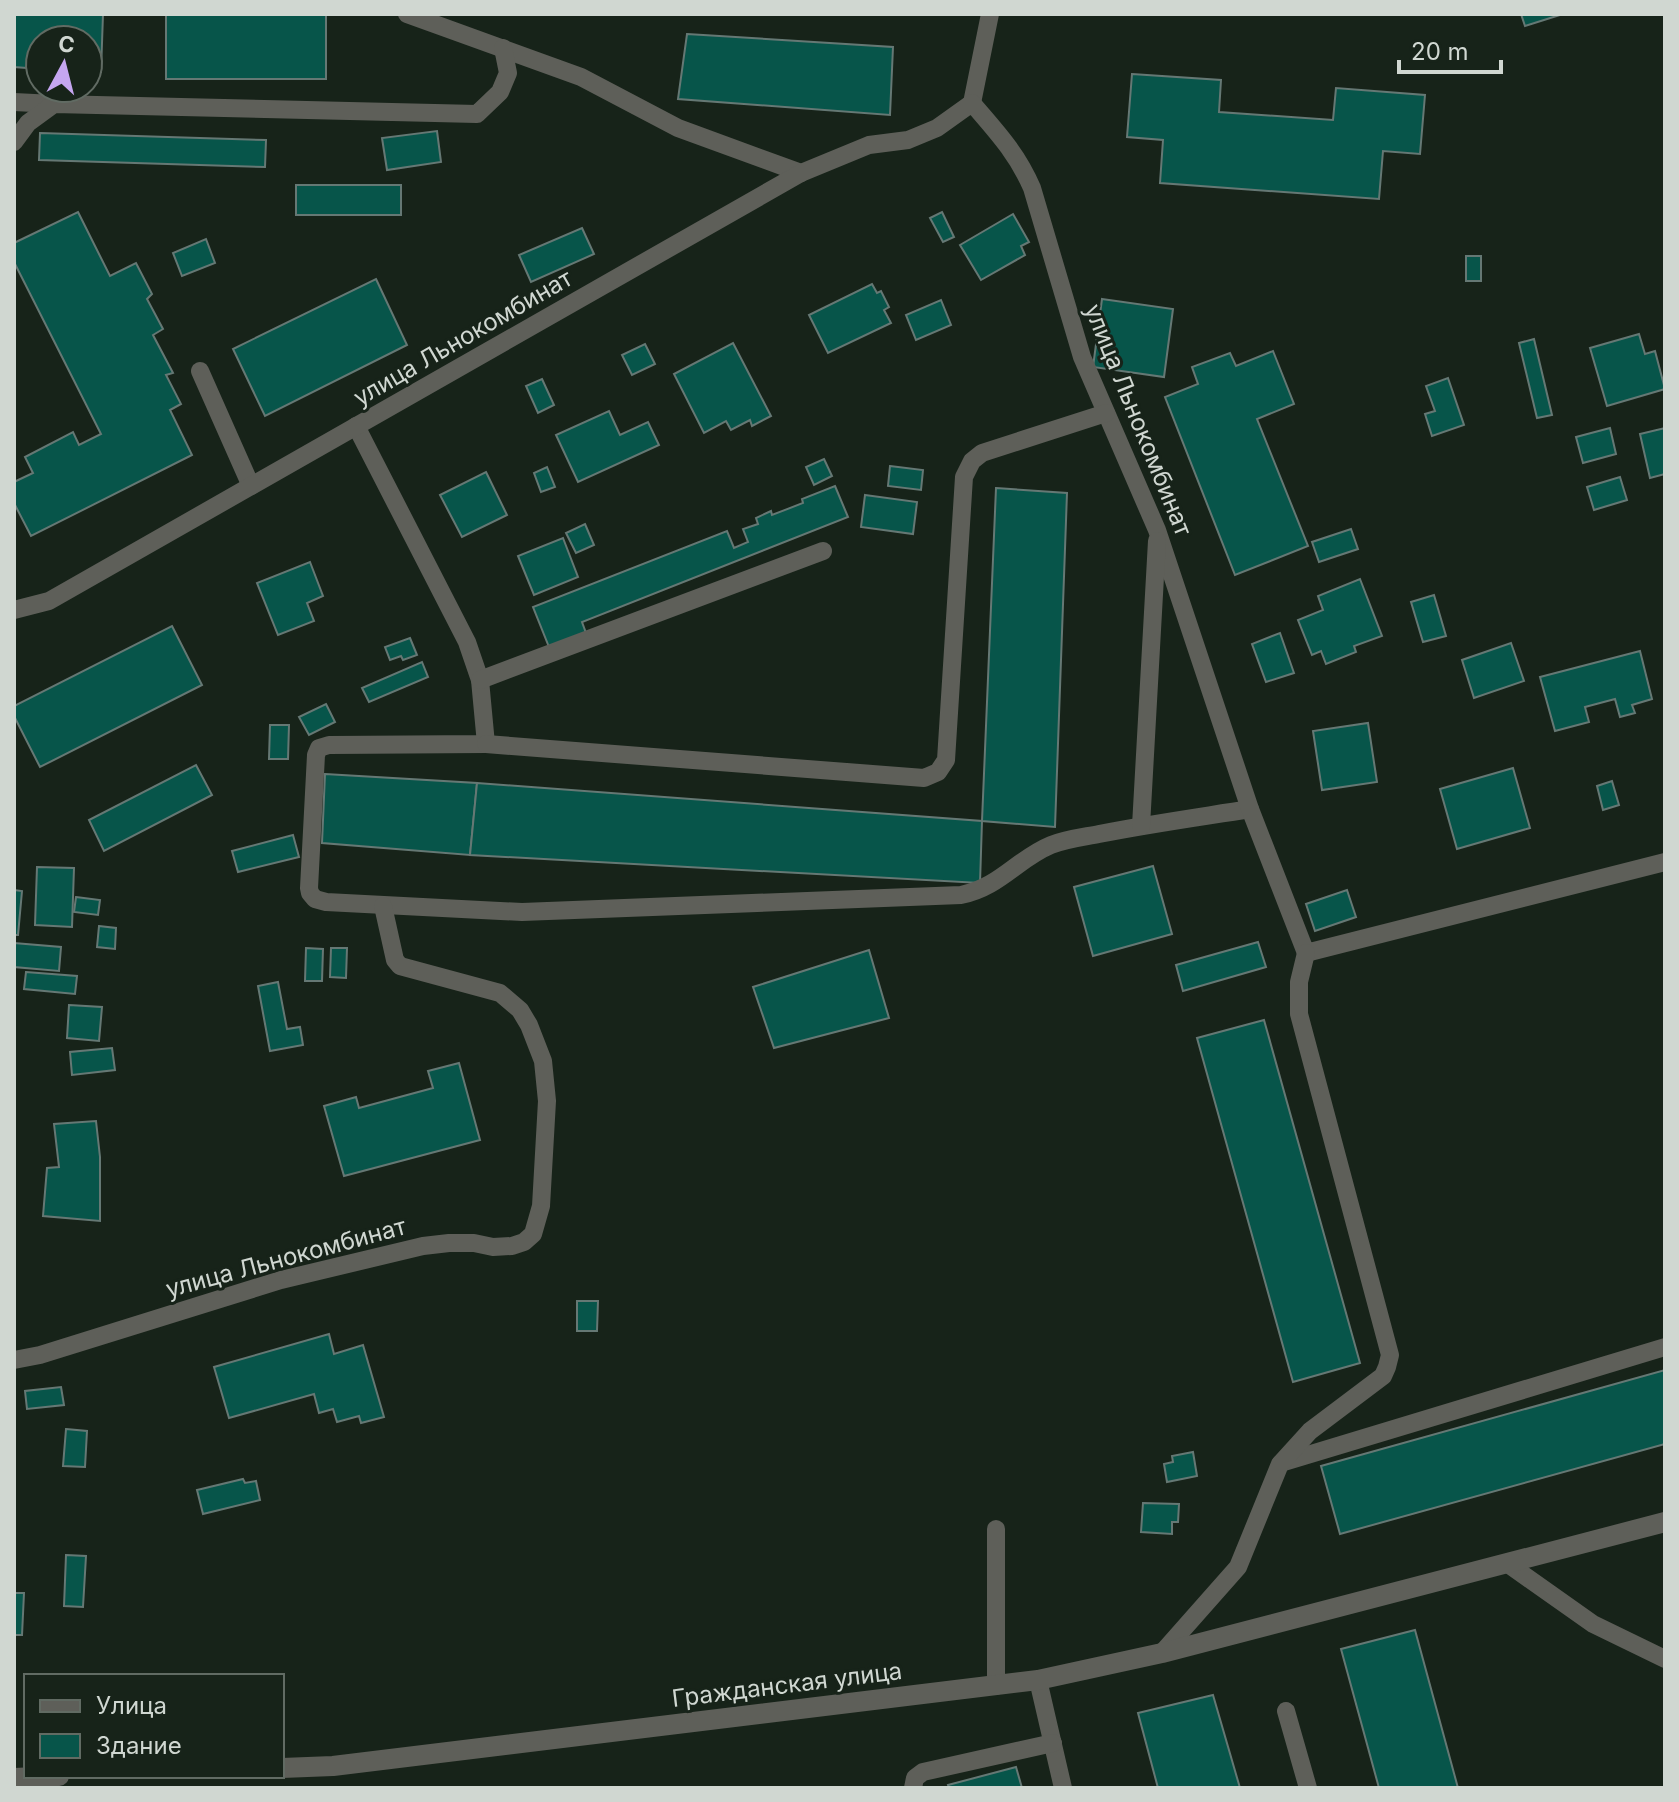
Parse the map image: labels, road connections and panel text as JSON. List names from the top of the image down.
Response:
{
  "streets": {
    "street": ["Гражданская улица"],
    "lane": ["улица Льнокомбинат"]
  },
  "legend": ["Улица", "Здание"],
  "scale_bar": "20 m",
  "north": "top"
}
